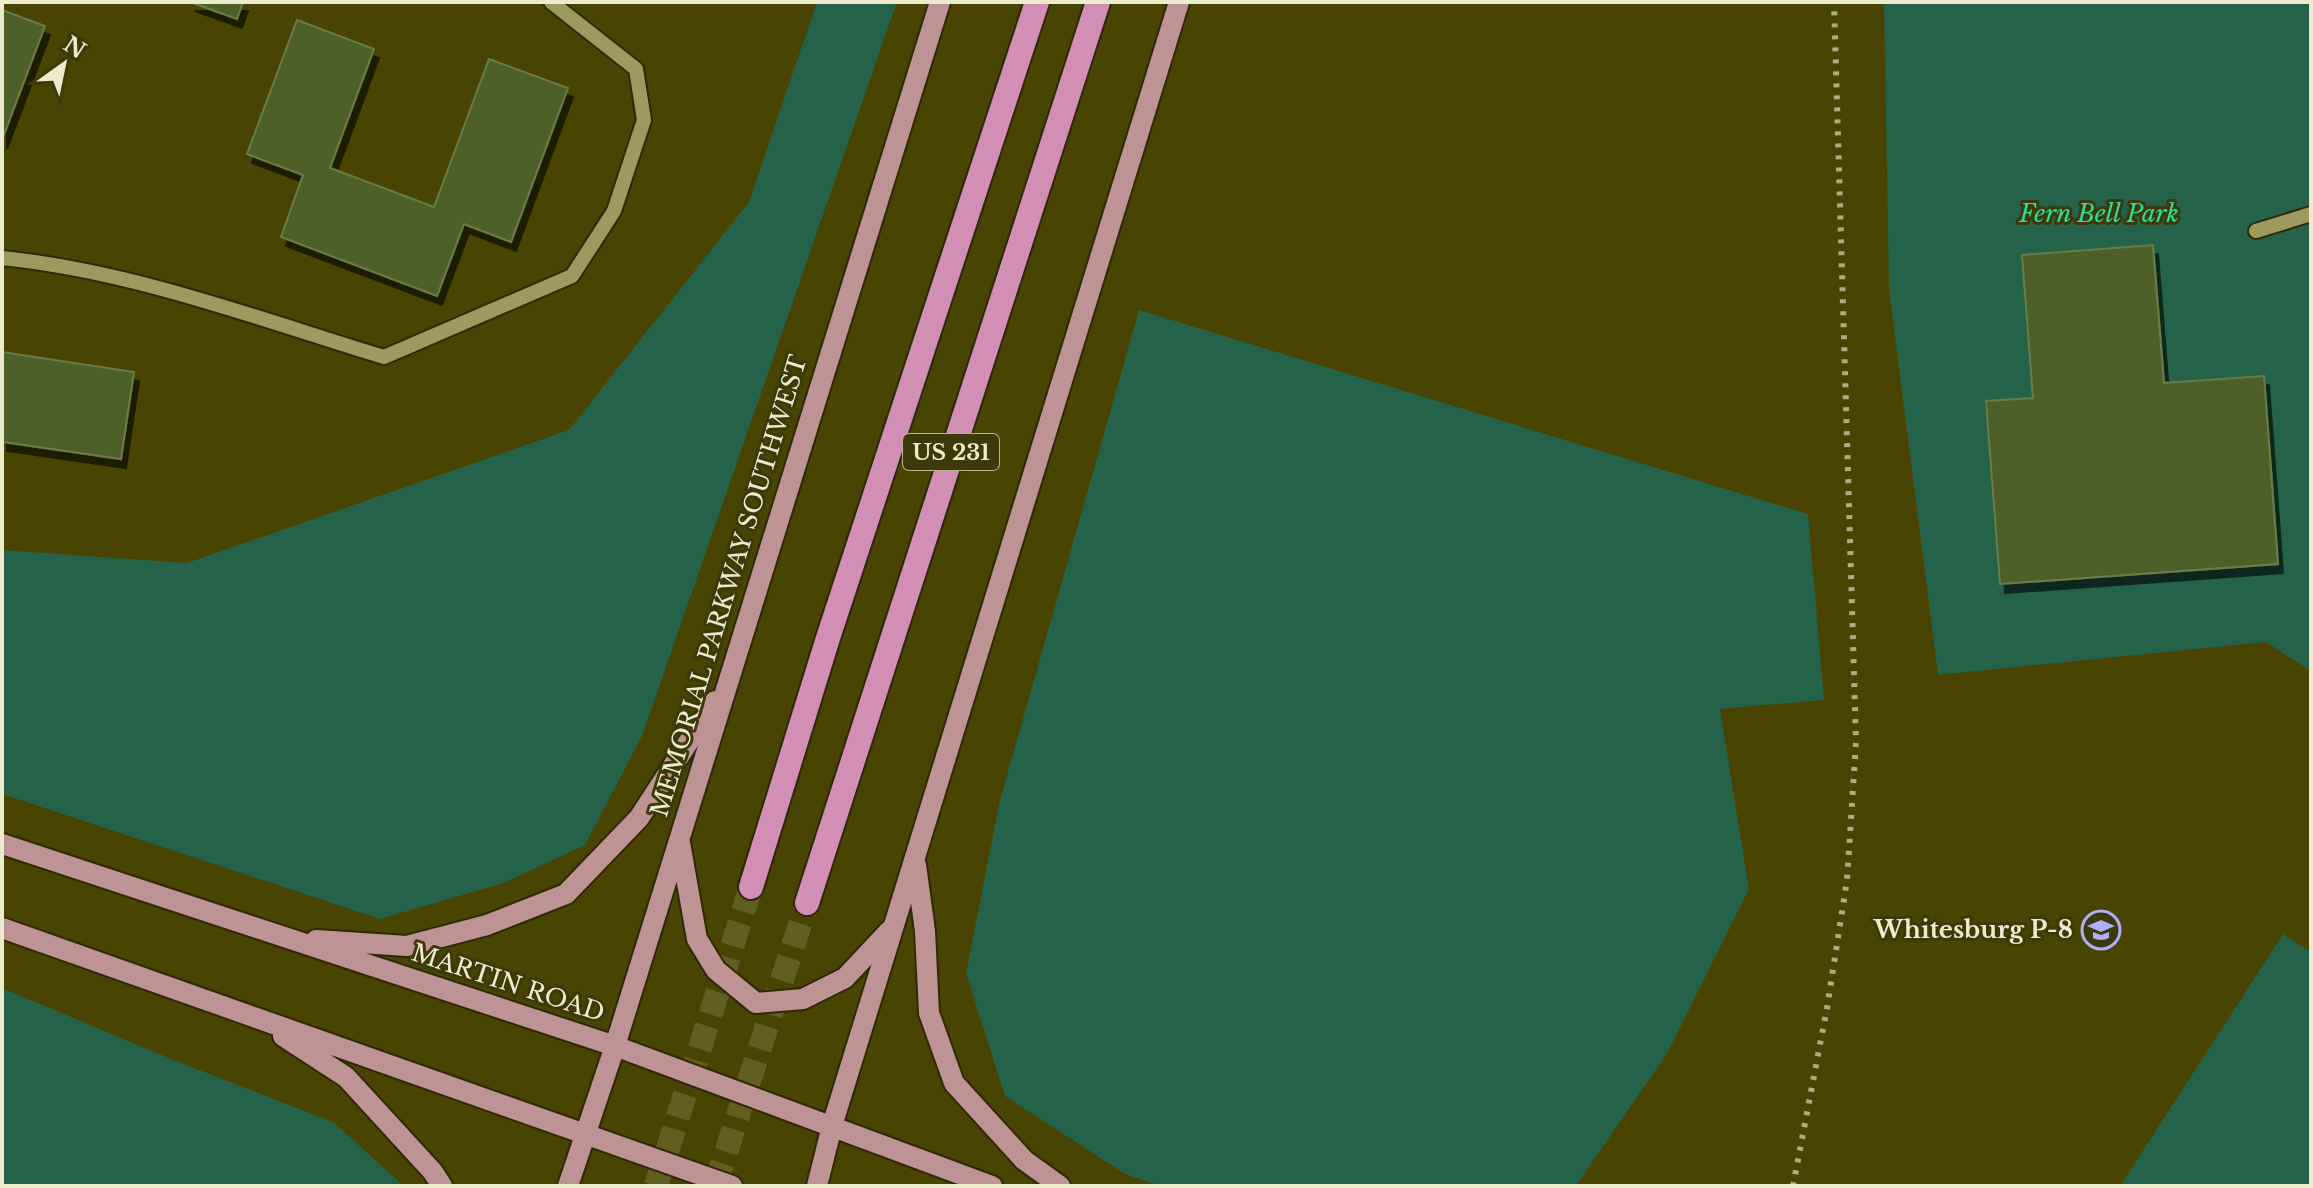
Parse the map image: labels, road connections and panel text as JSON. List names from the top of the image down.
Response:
{
  "streets": {
    "highway": ["US 231"],
    "main road": ["MEMORIAL PARKWAY SOUTHWEST", "MARTIN ROAD"]
  },
  "crossings": [
    ["MEMORIAL PARKWAY SOUTHWEST", "MARTIN ROAD"]
  ],
  "parks": ["Fern Bell Park"],
  "places": {
    "school or university": ["Whitesburg P-8"]
  },
  "north": "top right"
}
